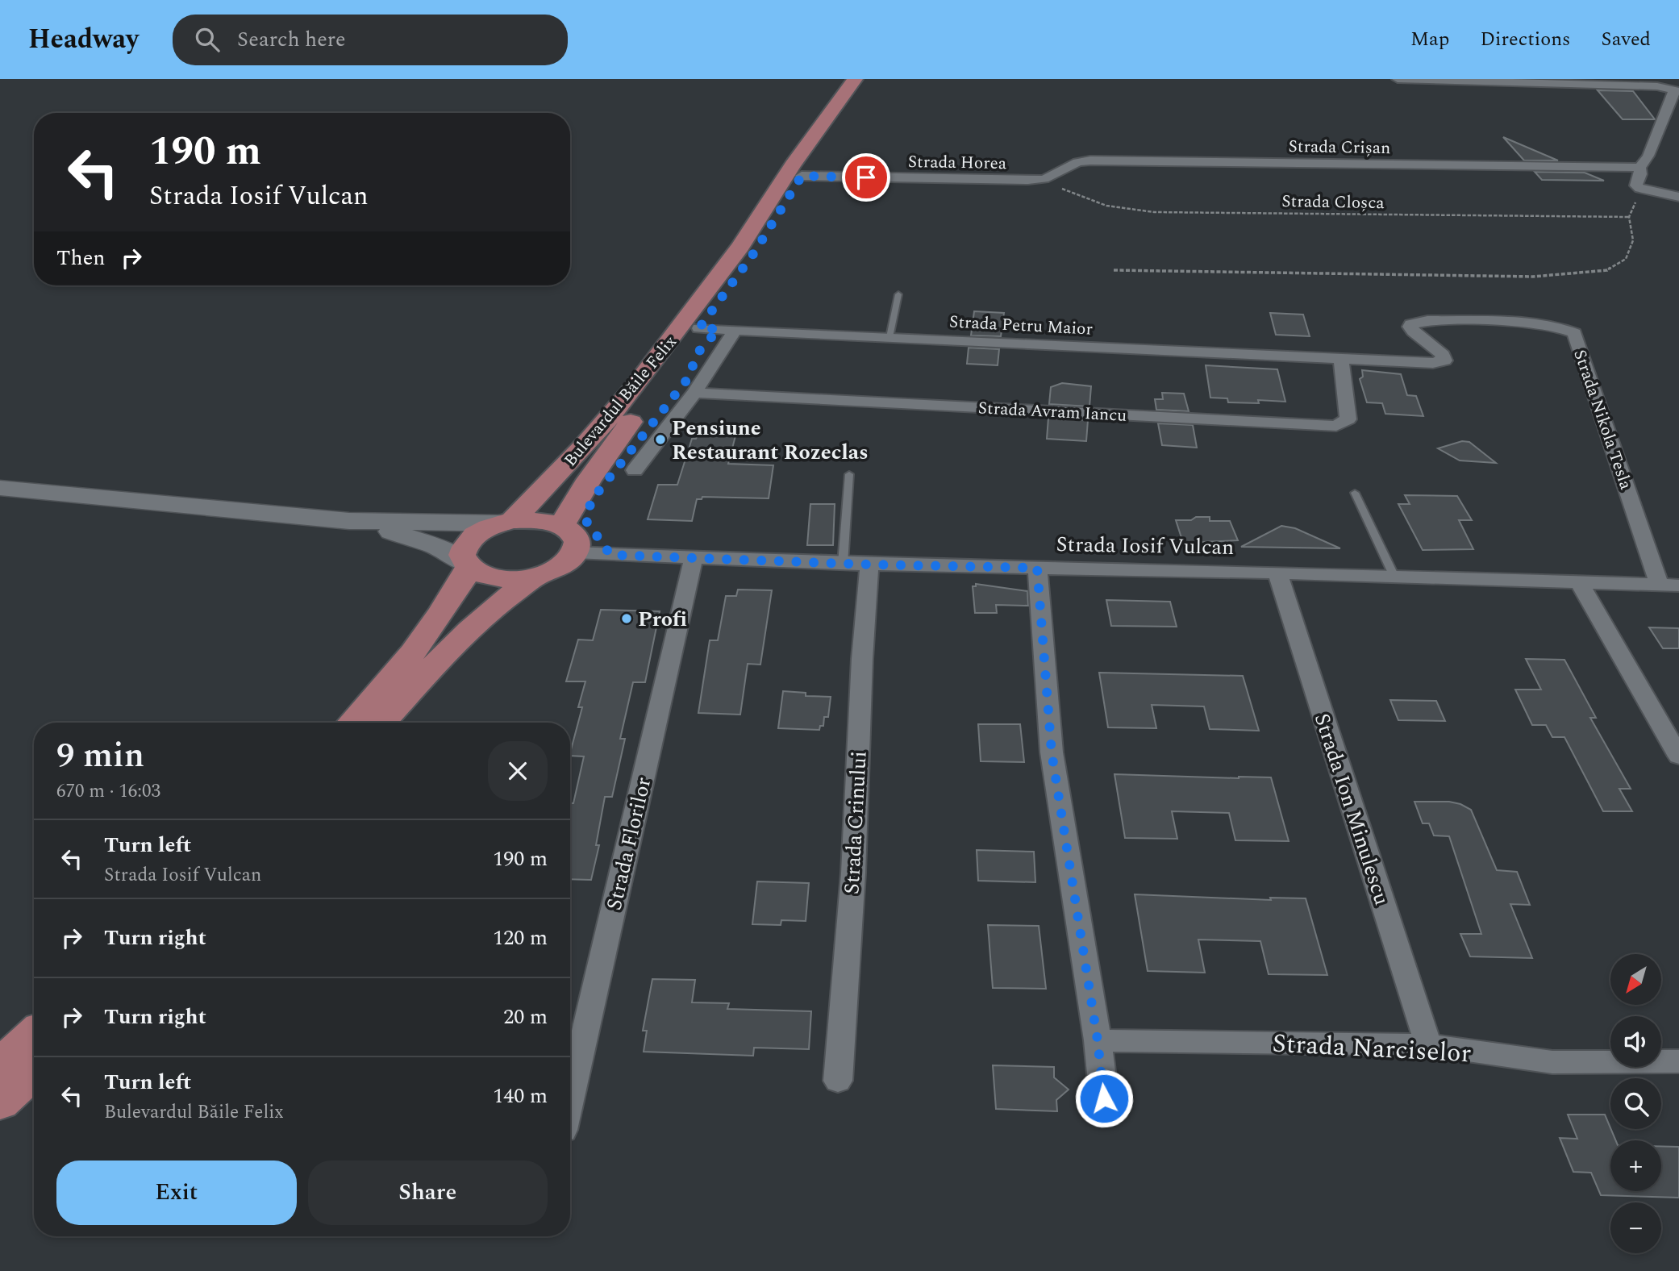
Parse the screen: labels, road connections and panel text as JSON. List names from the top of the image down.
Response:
{
  "streets": {
    "main road": ["Bulevardul Băile Felix"],
    "street": [
      "Strada Crișan",
      "Strada Horea",
      "Strada Petru Maior",
      "Strada Avram Iancu",
      "Strada Nikola Tesla",
      "Strada Iosif Vulcan",
      "Strada Ion Minulescu",
      "Strada Crinului",
      "Strada Florilor",
      "Strada Narciselor"
    ],
    "path": ["Strada Cloșca"]
  },
  "crossings": [
    ["Strada Crișan", "Strada Horea"],
    ["Strada Crișan", "Strada Cloșca"],
    ["Strada Horea", "Strada Cloșca"],
    ["Strada Horea", "Bulevardul Băile Felix"],
    ["Strada Petru Maior", "Bulevardul Băile Felix"],
    ["Strada Petru Maior", "Strada Avram Iancu"],
    ["Strada Petru Maior", "Strada Nikola Tesla"],
    ["Strada Avram Iancu", "Strada Nikola Tesla"],
    ["Strada Nikola Tesla", "Strada Iosif Vulcan"],
    ["Strada Iosif Vulcan", "Strada Ion Minulescu"],
    ["Strada Iosif Vulcan", "Strada Crinului"],
    ["Strada Iosif Vulcan", "Strada Florilor"],
    ["Strada Ion Minulescu", "Strada Narciselor"]
  ],
  "places": ["Pensiune Restaurant Rozeclas", "Profi"],
  "north": "bottom left",
  "page": {
    "header": "Headway",
    "search": "Search here",
    "nav": ["Map", "Directions", "Saved"],
    "turn": ["190 m", "Strada Iosif Vulcan"],
    "then": "Then",
    "heading": ["9 min", "670 m · 16:03"],
    "list": [
      {
        "name": "Turn left",
        "note": "Strada Iosif Vulcan",
        "value": "190 m"
      },
      {
        "name": "Turn right",
        "value": "120 m"
      },
      {
        "name": "Turn right",
        "value": "20 m"
      },
      {
        "name": "Turn left",
        "note": "Bulevardul Băile Felix",
        "value": "140 m"
      }
    ],
    "map_buttons": ["+", "−"],
    "buttons": ["Exit", "Share"]
  }
}
